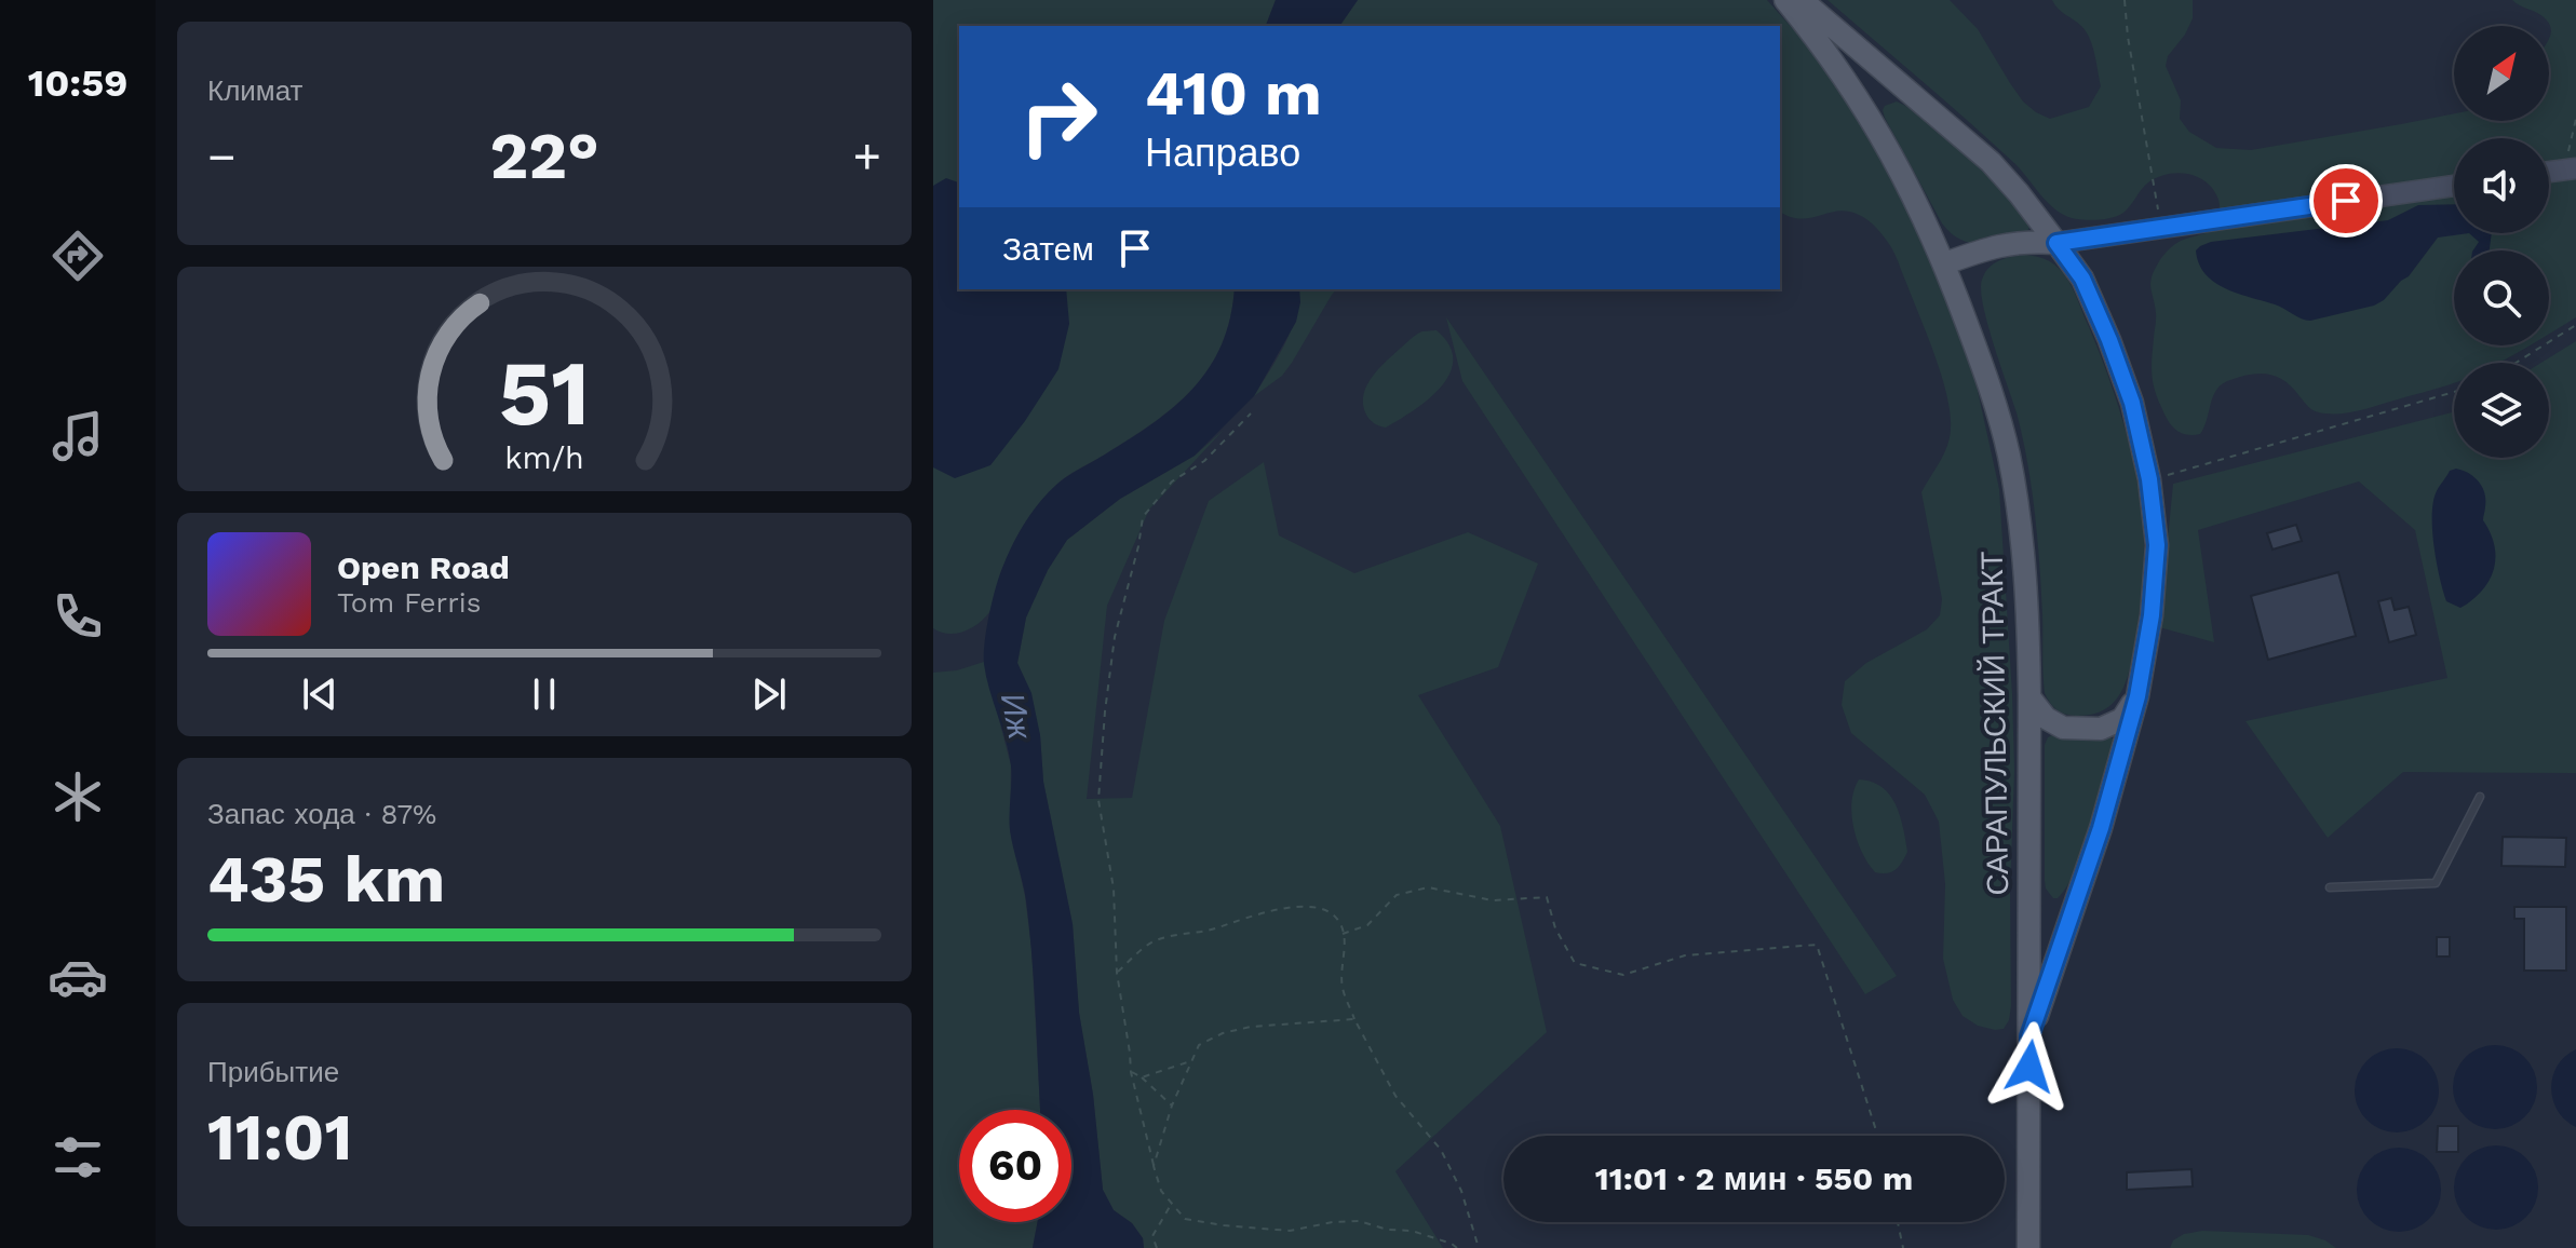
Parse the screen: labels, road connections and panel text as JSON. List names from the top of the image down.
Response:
{
  "streets": {
    "main road": ["САРАПУЛЬСКИЙ ТРАКТ"]
  },
  "water": ["Иж"],
  "north": "top right",
  "page": {
    "tabs": "10:59",
    "tile": [
      "Климат",
      ["Запас хода · 87%", "435 km"],
      ["Прибытие", "11:01"]
    ],
    "turn": ["410 m", "Направо"],
    "heat": ["−", "22°", "+"],
    "then": "Затем",
    "song": ["Open Road", "Tom Ferris"],
    "limit": "60",
    "trip": "11:01 · 2 мин · 550 m",
    "gauge": ["51", "km/h"]
  }
}
